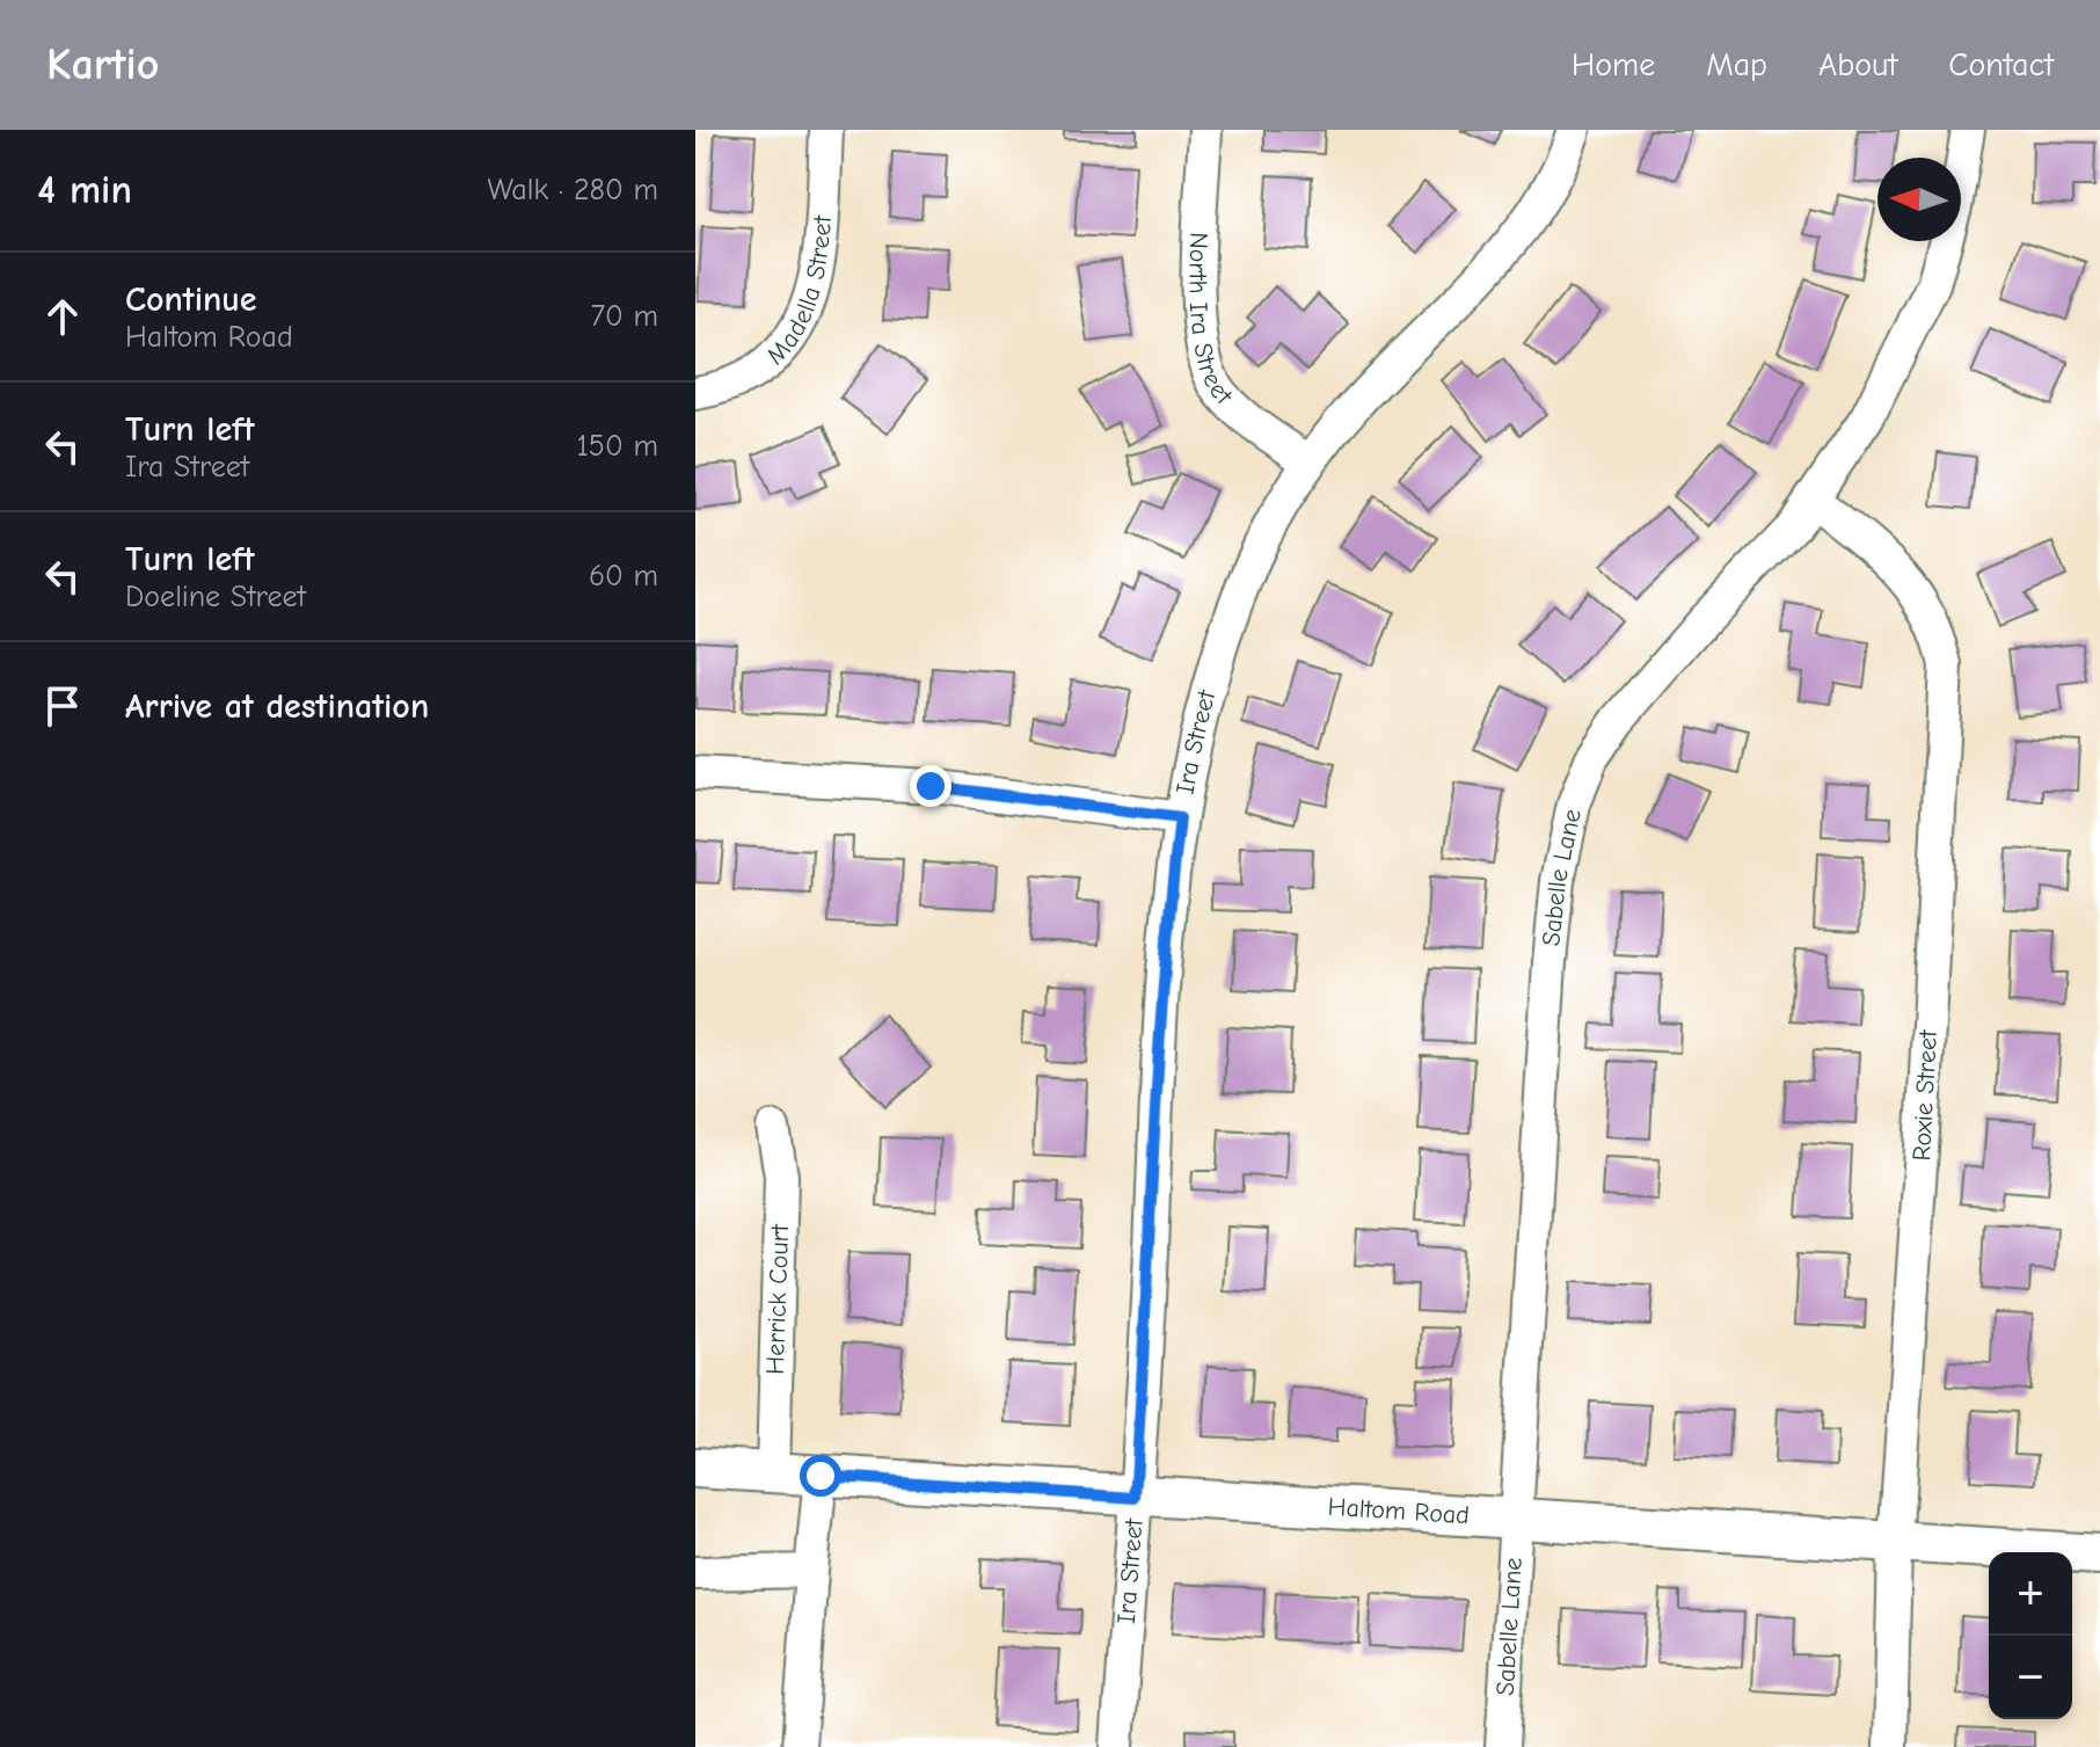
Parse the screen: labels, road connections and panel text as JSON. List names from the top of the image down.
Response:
{
  "streets": {
    "main road": ["Haltom Road"],
    "street": [
      "Madella Street",
      "North Ira Street",
      "Ira Street",
      "Sabelle Lane",
      "Roxie Street",
      "Herrick Court"
    ]
  },
  "crossings": [
    ["North Ira Street", "Ira Street"],
    ["Ira Street", "Haltom Road"],
    ["Sabelle Lane", "Roxie Street"],
    ["Sabelle Lane", "Haltom Road"],
    ["Roxie Street", "Haltom Road"],
    ["Herrick Court", "Haltom Road"]
  ],
  "north": "left",
  "page": {
    "header": "Kartio",
    "nav": [
      "Home",
      "Map",
      "About",
      "Contact"
    ],
    "heading": ["4 min", "Walk · 280 m"],
    "list": [
      ["Continue", "Haltom Road", "70 m"],
      ["Turn left", "Ira Street", "150 m"],
      ["Turn left", "Doeline Street", "60 m"],
      "Arrive at destination"
    ],
    "map_buttons": ["+", "−"]
  }
}
